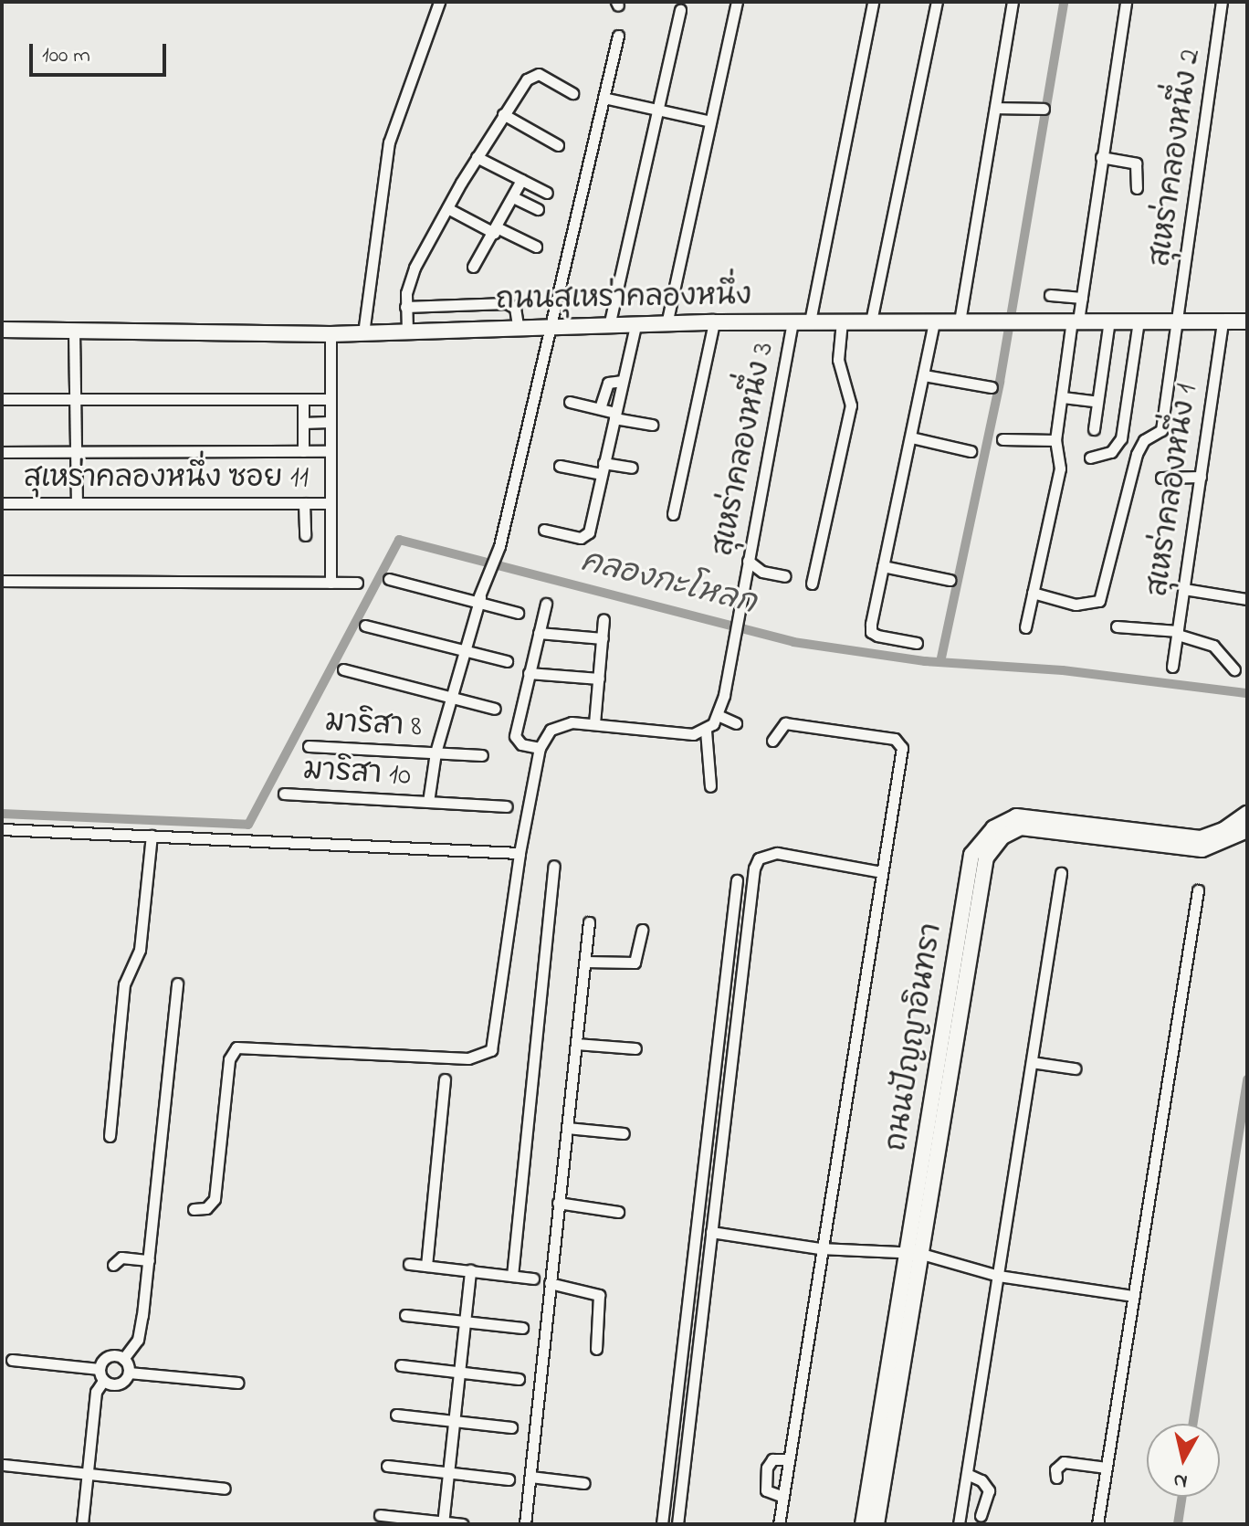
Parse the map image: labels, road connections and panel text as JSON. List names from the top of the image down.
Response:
{
  "streets": {
    "street": [
      "สุเหร่าคลองหนึ่ง 2",
      "ถนนสุเหร่าคลองหนึ่ง",
      "สุเหร่าคลองหนึ่ง 3",
      "สุเหร่าคลองหนึ่ง ซอย 11",
      "สุเหร่าคลองหนึ่ง 1",
      "มาริสา 8",
      "มาริสา 10",
      "ถนนปัญญาอินทรา"
    ]
  },
  "crossings": [
    ["สุเหร่าคลองหนึ่ง 2", "ถนนสุเหร่าคลองหนึ่ง"],
    ["ถนนสุเหร่าคลองหนึ่ง", "สุเหร่าคลองหนึ่ง 3"],
    ["ถนนสุเหร่าคลองหนึ่ง", "สุเหร่าคลองหนึ่ง 1"]
  ],
  "water": ["คลองกะโหลก"],
  "scale_bar": "100 m",
  "north": "bottom"
}
